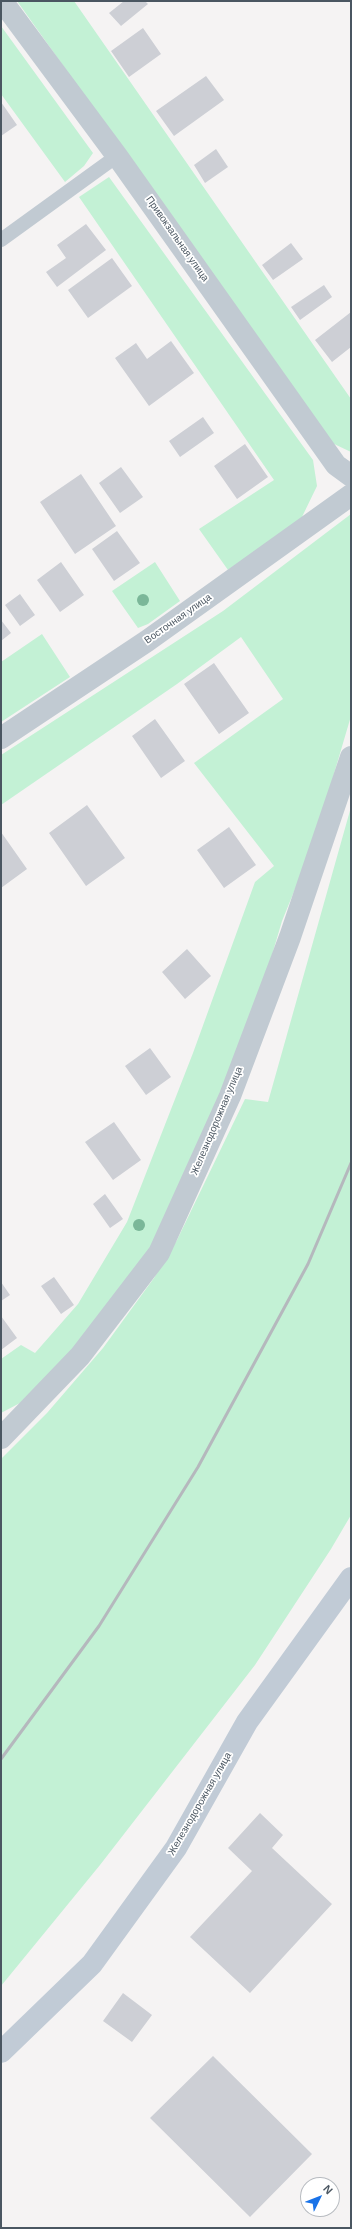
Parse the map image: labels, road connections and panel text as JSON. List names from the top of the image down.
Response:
{
  "streets": {
    "main road": ["Железнодорожная улица"],
    "street": ["Привокзальная улица", "Восточная улица"]
  },
  "north": "top right"
}
